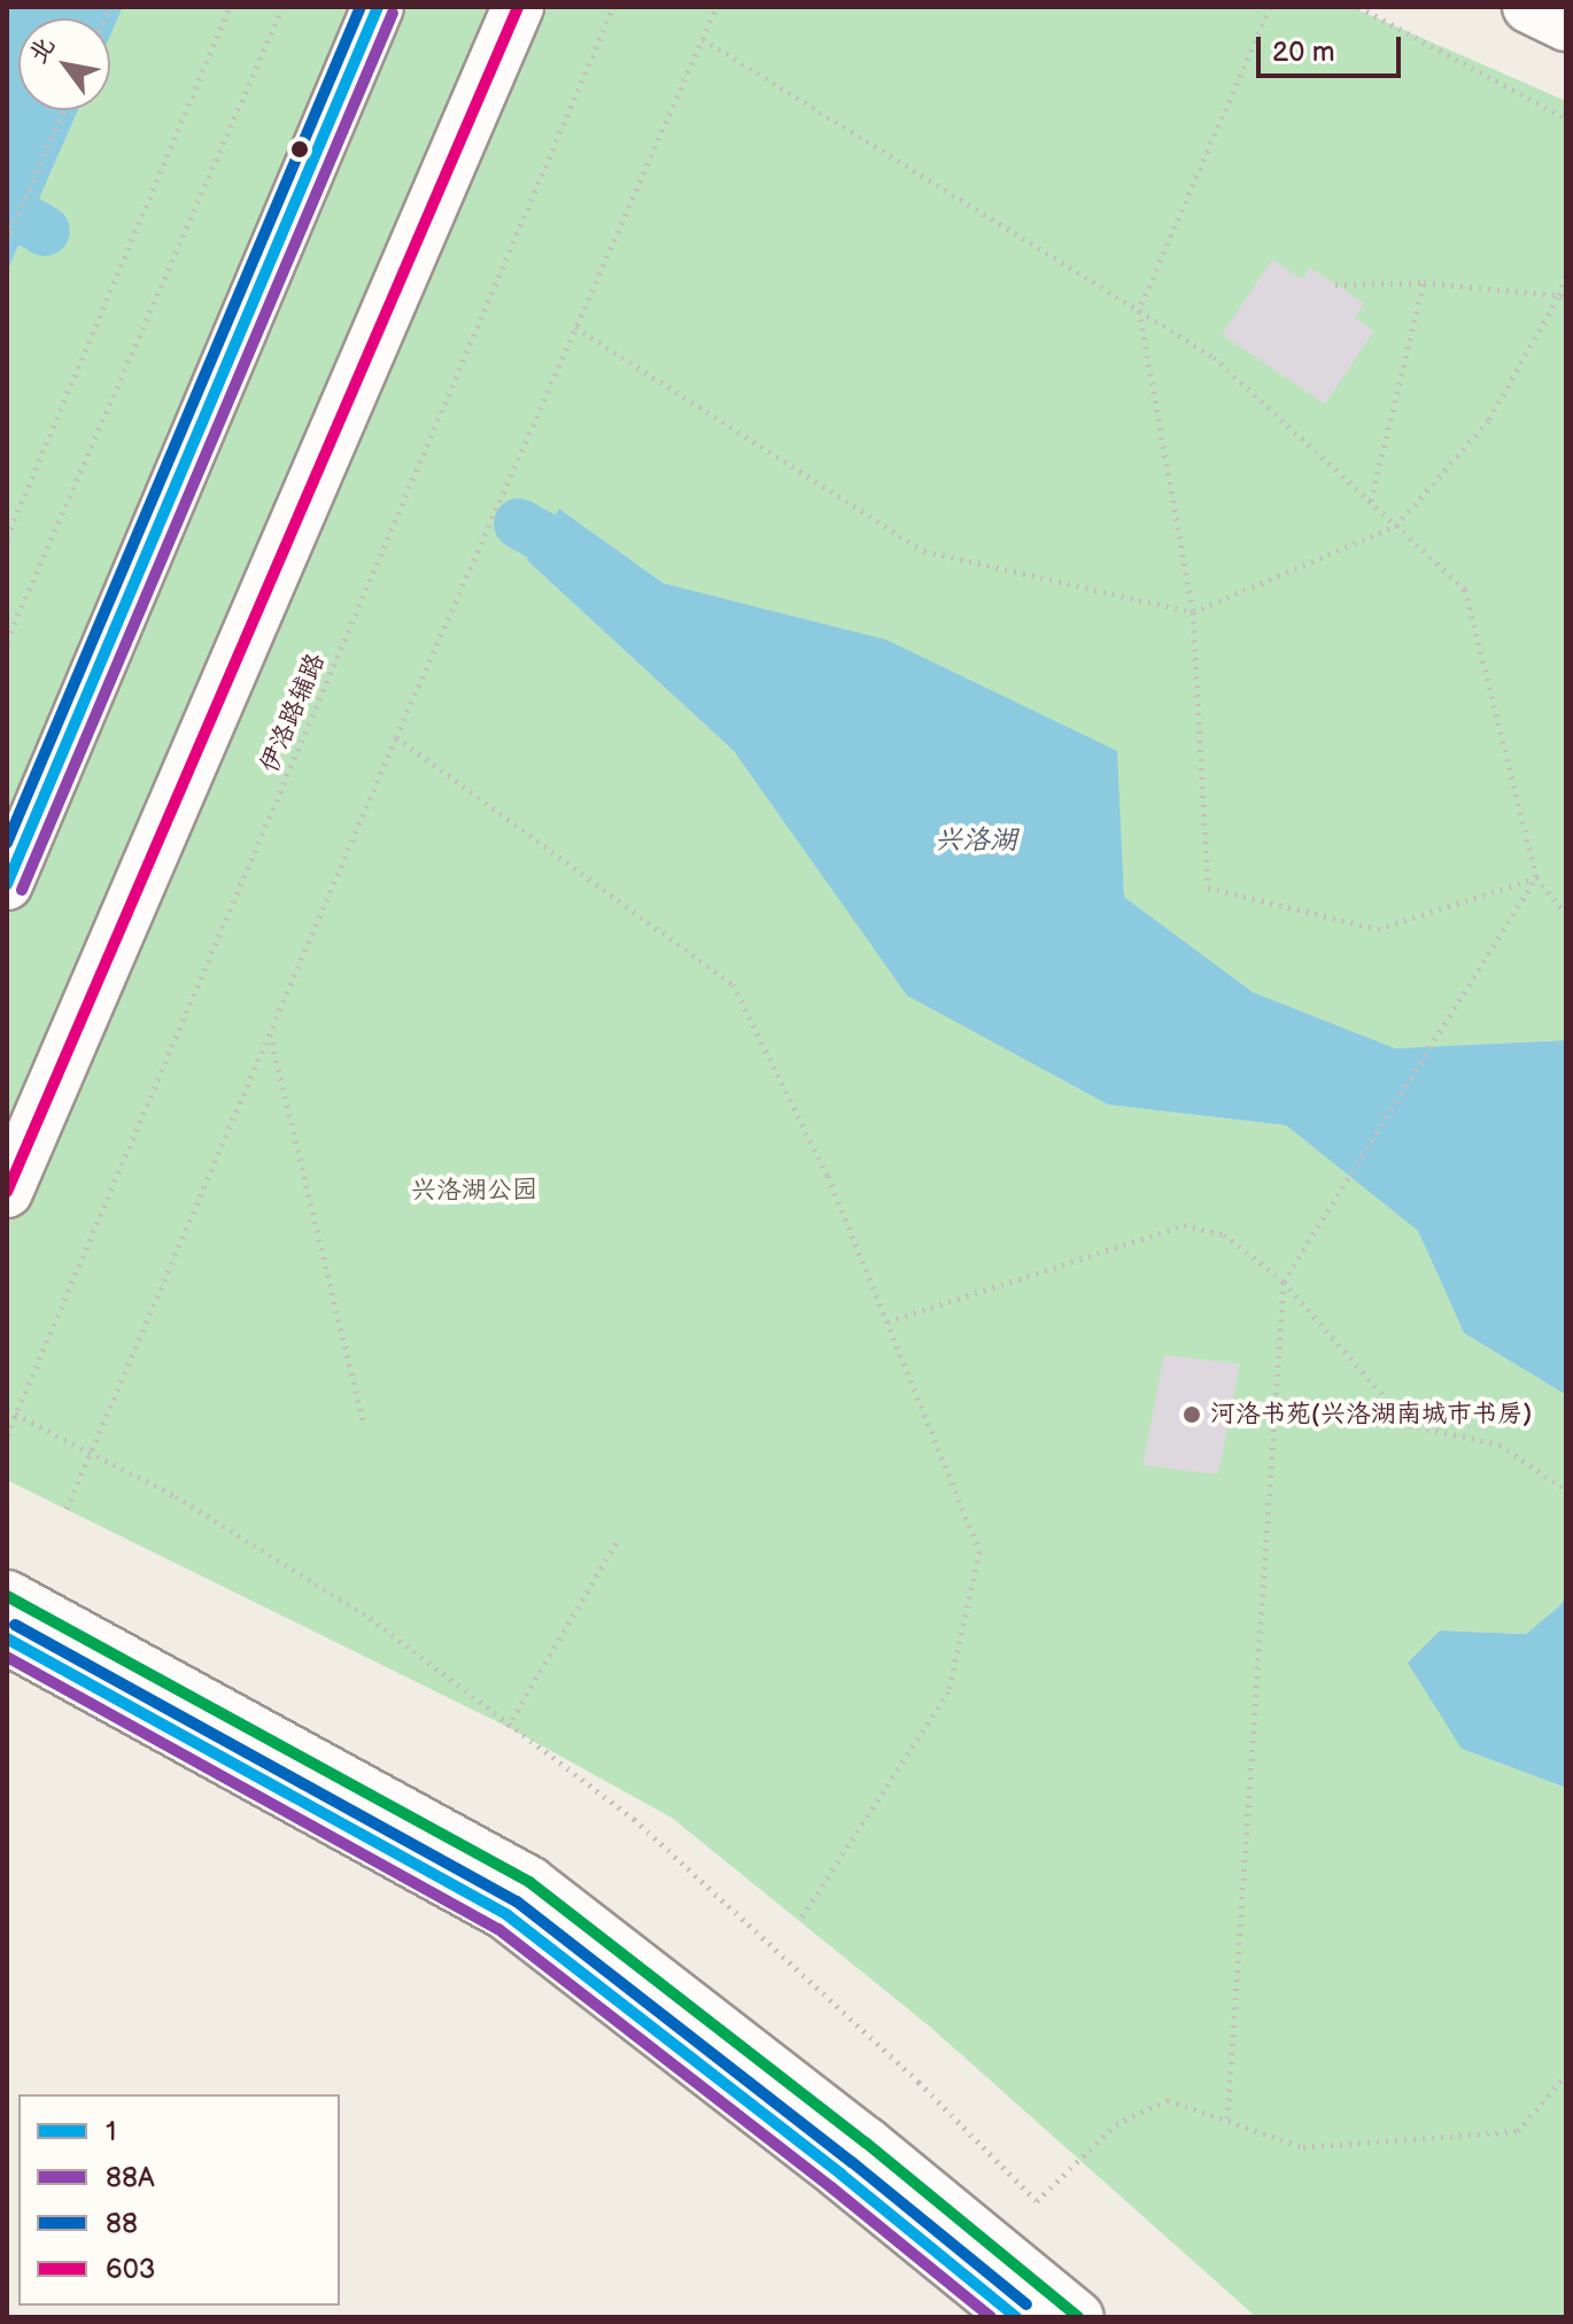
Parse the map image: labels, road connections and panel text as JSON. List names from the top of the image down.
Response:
{
  "streets": {
    "path": ["伊洛路辅路"]
  },
  "water": ["兴洛湖"],
  "parks": ["兴洛湖公园"],
  "places": ["河洛书苑(兴洛湖南城市书房)"],
  "lines": [
    "transit line 1",
    "transit line 88",
    "transit line 603",
    "transit line 88A"
  ],
  "legend": [
    "1",
    "88A",
    "88",
    "603"
  ],
  "scale_bar": "20 m",
  "north": "top left"
}
